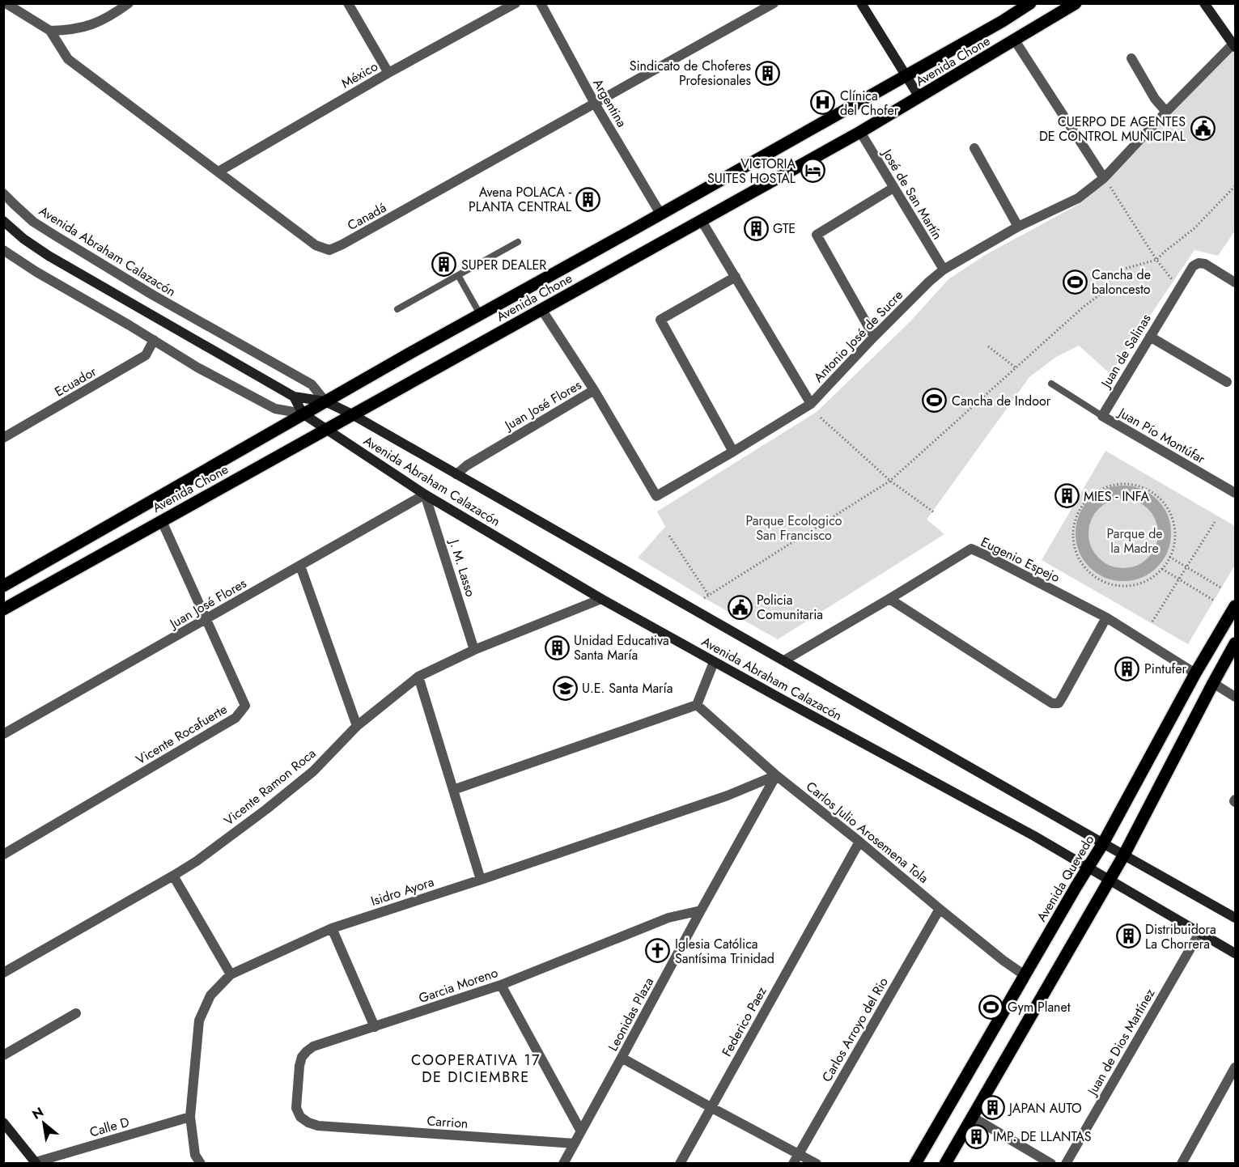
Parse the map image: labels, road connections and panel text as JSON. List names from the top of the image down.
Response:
{
  "streets": {
    "main road": ["Avenida Chone", "Avenida Abraham Calazacón", "Avenida Quevedo"],
    "street": [
      "México",
      "Argentina",
      "José de San Martín",
      "Canadá",
      "Antonio José de Sucre",
      "Juan de Salinas",
      "Ecuador",
      "Juan José Flores",
      "Juan Pío Montúfar",
      "Eugenio Espejo",
      "J. M. Lasso",
      "Vicente Rocafuerte",
      "Vicente Ramon Roca",
      "Carlos Julio Arosemena Tola",
      "Isidro Ayora",
      "Garcia Moreno",
      "Leonidas Plaza",
      "Federico Paez",
      "Carlos Arroyo del Rio",
      "Juan de Dios Martínez",
      "Carrion",
      "Calle D"
    ]
  },
  "crossings": [
    ["Avenida Chone", "Argentina"],
    ["Avenida Chone", "José de San Martín"],
    ["Avenida Chone", "Avenida Abraham Calazacón"],
    ["Avenida Chone", "Antonio José de Sucre"],
    ["Avenida Chone", "Vicente Rocafuerte"],
    ["México", "Canadá"],
    ["Argentina", "Canadá"],
    ["José de San Martín", "Antonio José de Sucre"],
    ["Avenida Abraham Calazacón", "Ecuador"],
    ["Avenida Abraham Calazacón", "Juan José Flores"],
    ["Avenida Abraham Calazacón", "Eugenio Espejo"],
    ["Avenida Abraham Calazacón", "J. M. Lasso"],
    ["Avenida Abraham Calazacón", "Vicente Ramon Roca"],
    ["Avenida Abraham Calazacón", "Avenida Quevedo"],
    ["Avenida Abraham Calazacón", "Juan de Dios Martínez"],
    ["Antonio José de Sucre", "Juan José Flores"],
    ["Juan de Salinas", "Juan Pío Montúfar"],
    ["Juan José Flores", "J. M. Lasso"],
    ["Juan José Flores", "Vicente Rocafuerte"],
    ["Eugenio Espejo", "Avenida Quevedo"],
    ["J. M. Lasso", "Vicente Ramon Roca"],
    ["Carlos Julio Arosemena Tola", "Avenida Quevedo"],
    ["Carlos Julio Arosemena Tola", "Isidro Ayora"],
    ["Carlos Julio Arosemena Tola", "Leonidas Plaza"],
    ["Carlos Julio Arosemena Tola", "Federico Paez"],
    ["Carlos Julio Arosemena Tola", "Carlos Arroyo del Rio"],
    ["Isidro Ayora", "Leonidas Plaza"],
    ["Isidro Ayora", "Calle D"],
    ["Garcia Moreno", "Leonidas Plaza"],
    ["Garcia Moreno", "Carrion"],
    ["Leonidas Plaza", "Carrion"]
  ],
  "districts": ["COOPERATIVA 17 DE DICIEMBRE"],
  "parks": ["Parque Ecologico San Francisco", "Parque de la Madre"],
  "places": {
    "building": [
      "Sindicato de Choferes Profesionales",
      "Avena POLACA - PLANTA CENTRAL",
      "GTE",
      "SUPER DEALER",
      "MIES - INFA",
      "Unidad Educativa Santa María",
      "Pintufer",
      "Distribuidora La Chorrera",
      "JAPAN AUTO",
      "IMP. DE LLANTAS"
    ],
    "hospital": ["Clínica del Chofer"],
    "public building": ["CUERPO DE AGENTES DE CONTROL MUNICIPAL", "Policia Comunitaria"],
    "hotel": ["VICTORIA SUITES HOSTAL"],
    "sports": ["Cancha de baloncesto", "Cancha de Indoor", "Gym Planet"],
    "school or university": ["U.E. Santa María"],
    "church": ["Iglesia Católica Santísima Trinidad"]
  },
  "north": "top left"
}
